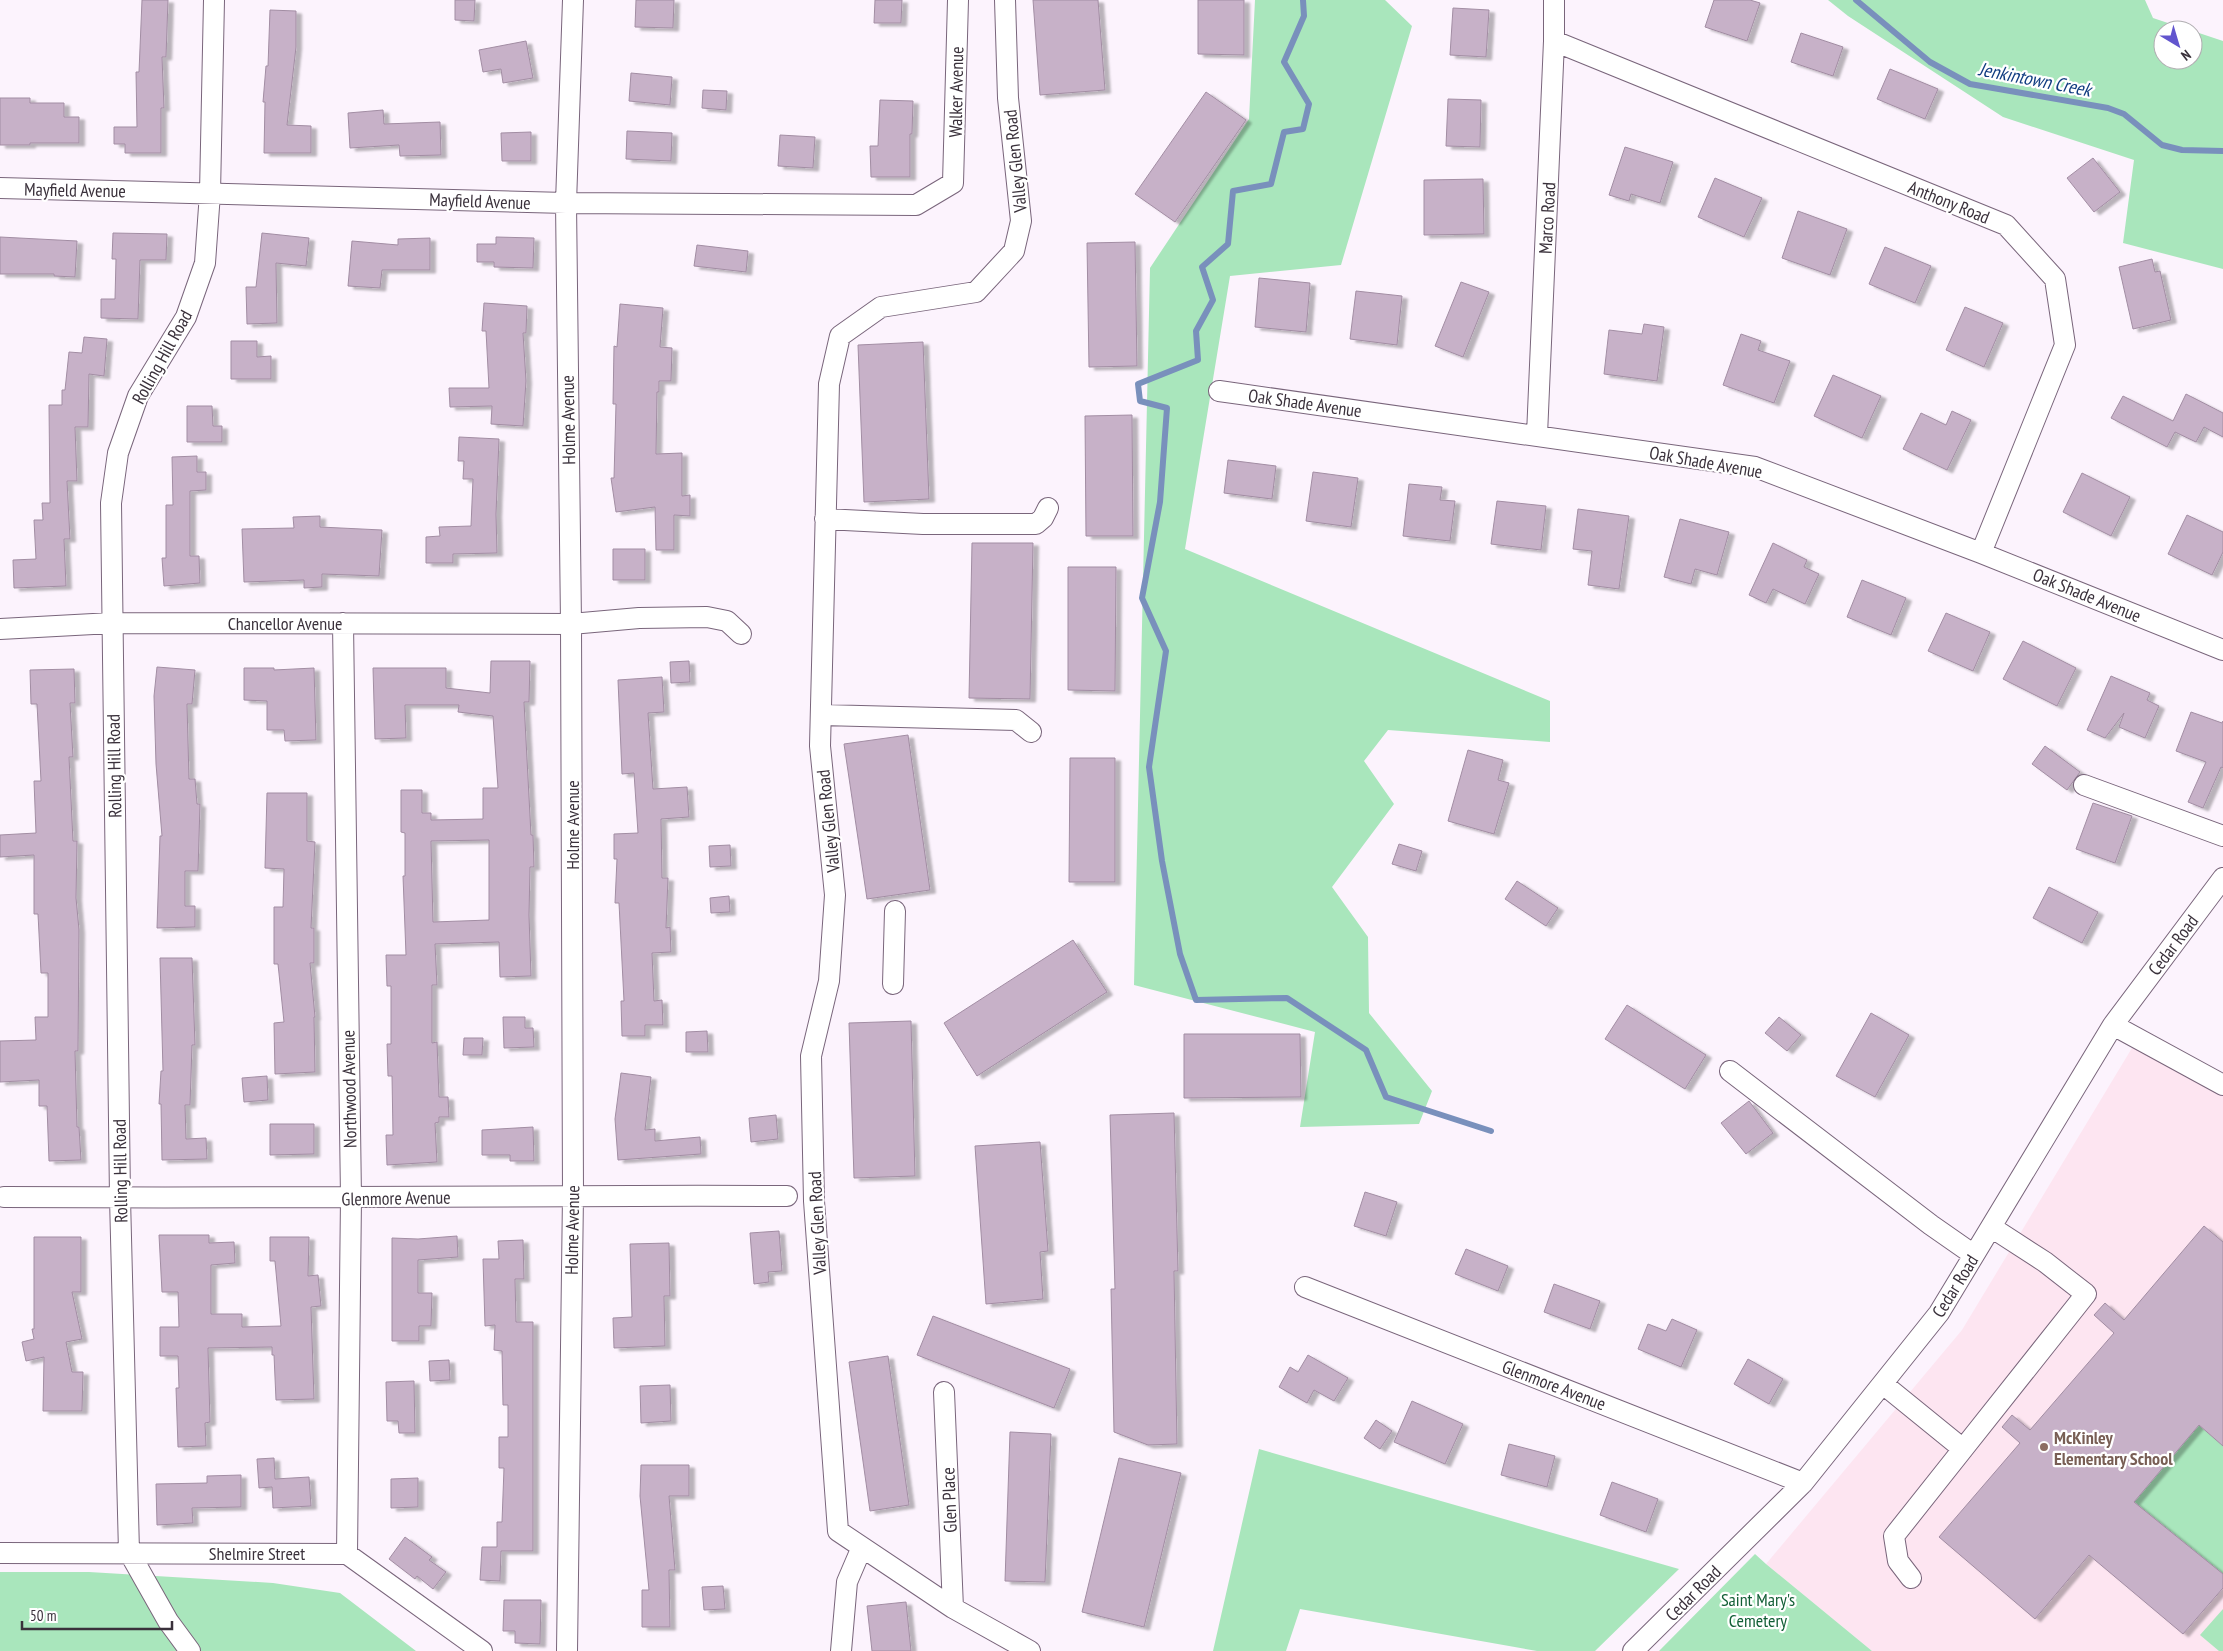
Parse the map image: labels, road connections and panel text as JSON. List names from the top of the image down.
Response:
{
  "streets": {
    "street": [
      "Walker Avenue",
      "Valley Glen Road",
      "Mayfield Avenue",
      "Anthony Road",
      "Marco Road",
      "Rolling Hill Road",
      "Oak Shade Avenue",
      "Holme Avenue",
      "Chancellor Avenue",
      "Cedar Road",
      "Northwood Avenue",
      "Glenmore Avenue",
      "Glen Place",
      "Shelmire Street"
    ]
  },
  "crossings": [
    ["Walker Avenue", "Mayfield Avenue"],
    ["Valley Glen Road", "Glen Place"],
    ["Mayfield Avenue", "Rolling Hill Road"],
    ["Mayfield Avenue", "Holme Avenue"],
    ["Anthony Road", "Marco Road"],
    ["Anthony Road", "Oak Shade Avenue"],
    ["Marco Road", "Oak Shade Avenue"],
    ["Rolling Hill Road", "Chancellor Avenue"],
    ["Rolling Hill Road", "Glenmore Avenue"],
    ["Rolling Hill Road", "Shelmire Street"],
    ["Holme Avenue", "Chancellor Avenue"],
    ["Holme Avenue", "Glenmore Avenue"],
    ["Chancellor Avenue", "Northwood Avenue"],
    ["Cedar Road", "Glenmore Avenue"],
    ["Northwood Avenue", "Glenmore Avenue"],
    ["Northwood Avenue", "Shelmire Street"]
  ],
  "water": ["Jenkintown Creek"],
  "parks": ["Saint Mary's Cemetery"],
  "places": ["McKinley Elementary School"],
  "scale_bar": "50 m",
  "north": "bottom right"
}
